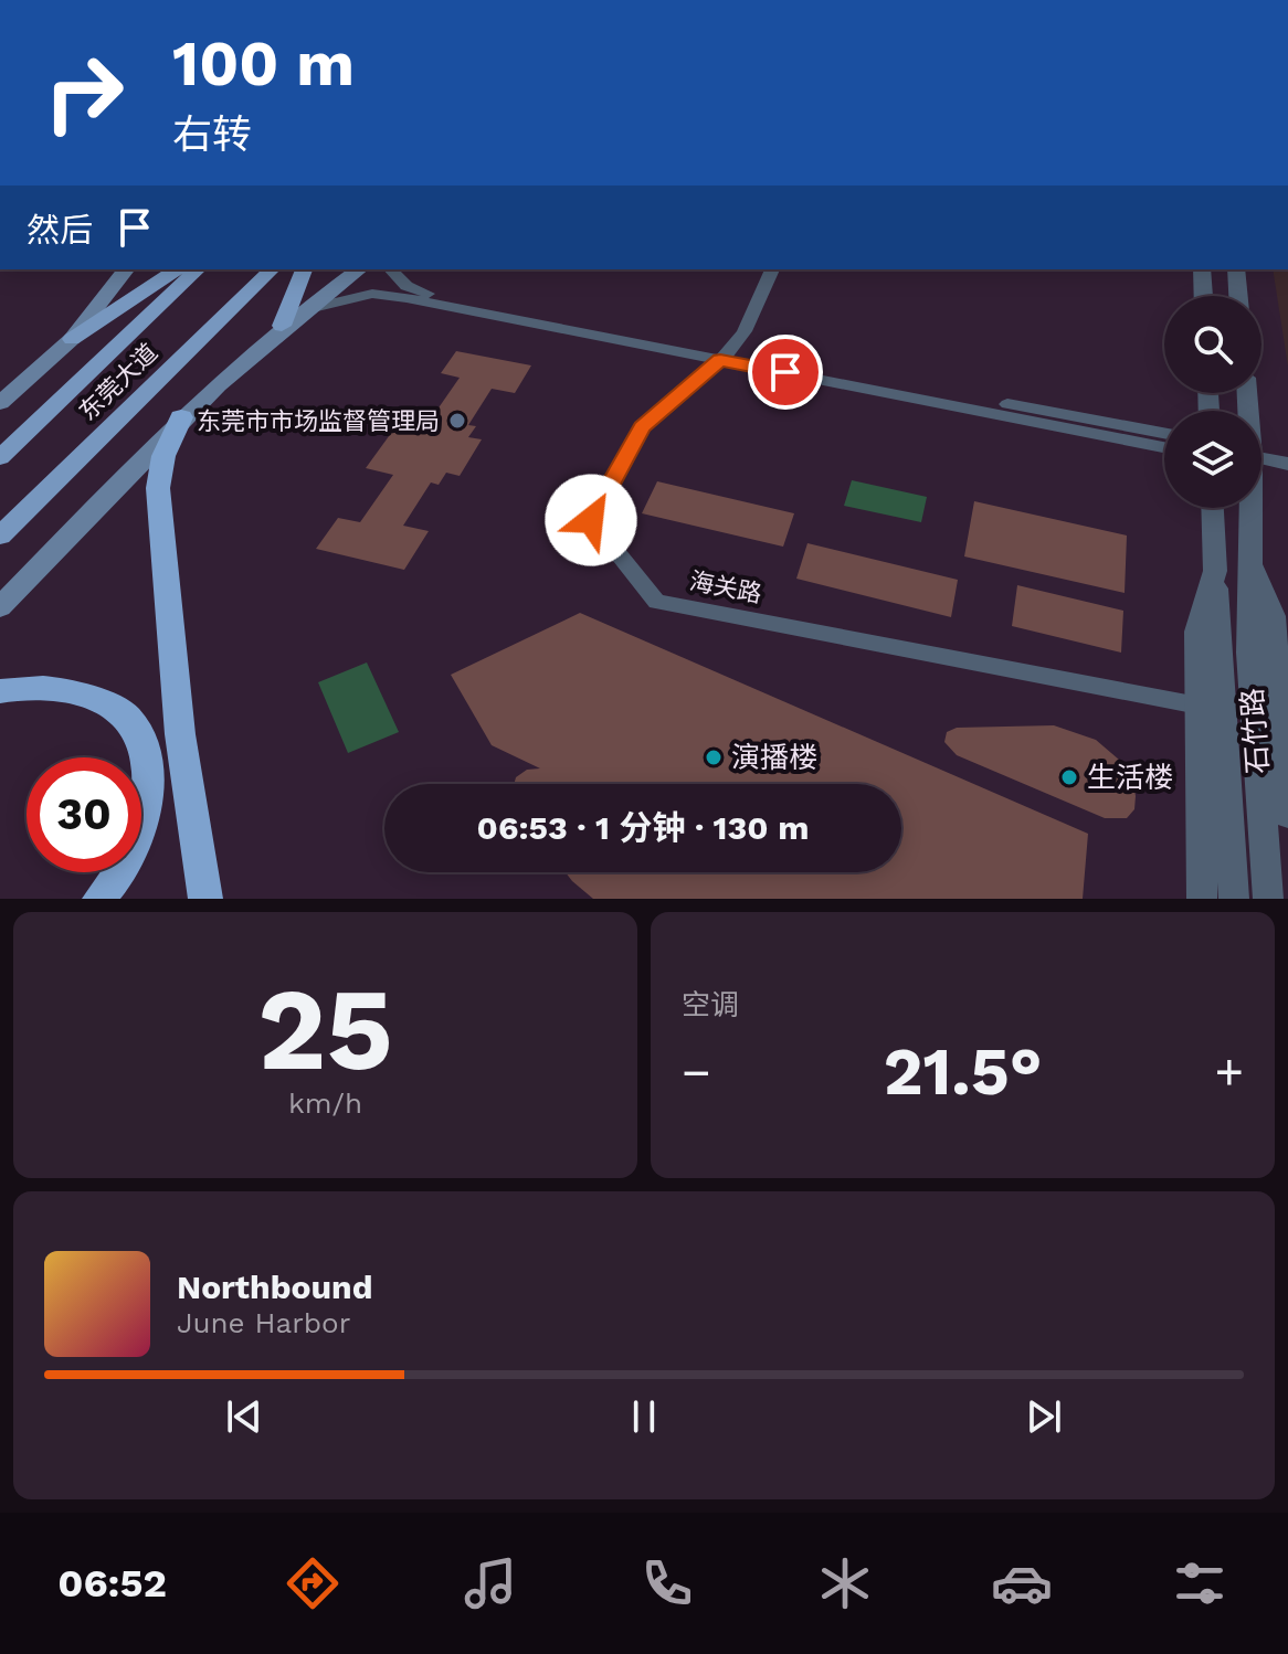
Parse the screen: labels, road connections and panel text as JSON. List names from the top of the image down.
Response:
{
  "streets": {
    "main road": ["东莞大道"],
    "street": ["海关路", "石竹路"]
  },
  "places": ["东莞市市场监督管理局", "演播楼", "生活楼"],
  "page": {
    "turn": ["100 m", "右转"],
    "then": "然后",
    "limit": "30",
    "trip": "06:53 · 1 分钟 · 130 m",
    "tile": [
      ["25", "km/h"],
      "空调"
    ],
    "heat": ["−", "21.5°", "+"],
    "song": ["Northbound", "June Harbor"],
    "tabs": "06:52"
  }
}
